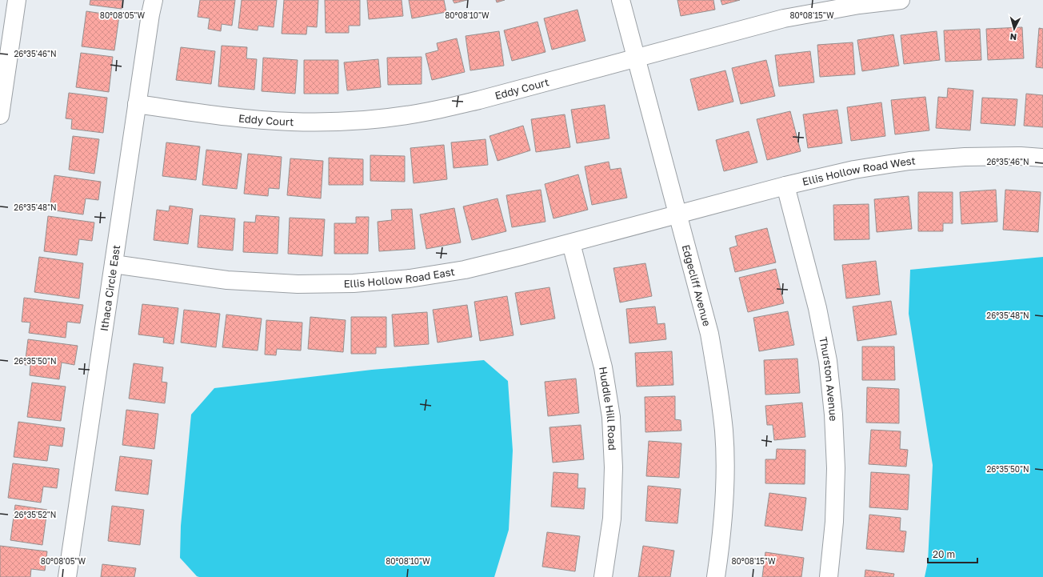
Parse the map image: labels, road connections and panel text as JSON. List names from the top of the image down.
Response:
{
  "streets": {
    "street": [
      "Eddy Court",
      "Ellis Hollow Road West",
      "Ellis Hollow Road East",
      "Edgecliff Avenue",
      "Ithaca Circle East",
      "Thurston Avenue",
      "Huddle Hill Road"
    ]
  },
  "crossings": [
    ["Eddy Court", "Edgecliff Avenue"],
    ["Eddy Court", "Ithaca Circle East"],
    ["Ellis Hollow Road West", "Ellis Hollow Road East"],
    ["Ellis Hollow Road West", "Edgecliff Avenue"],
    ["Ellis Hollow Road West", "Thurston Avenue"],
    ["Ellis Hollow Road East", "Edgecliff Avenue"],
    ["Ellis Hollow Road East", "Ithaca Circle East"],
    ["Ellis Hollow Road East", "Huddle Hill Road"]
  ],
  "scale_bar": "20 m",
  "north": "bottom",
  "coordinates": [
    "80°08'05\"W",
    "80°08'10\"W",
    "80°08'15\"W",
    "26°35'46\"N",
    "26°35'48\"N",
    "26°35'50\"N",
    "26°35'52\"N"
  ]
}
